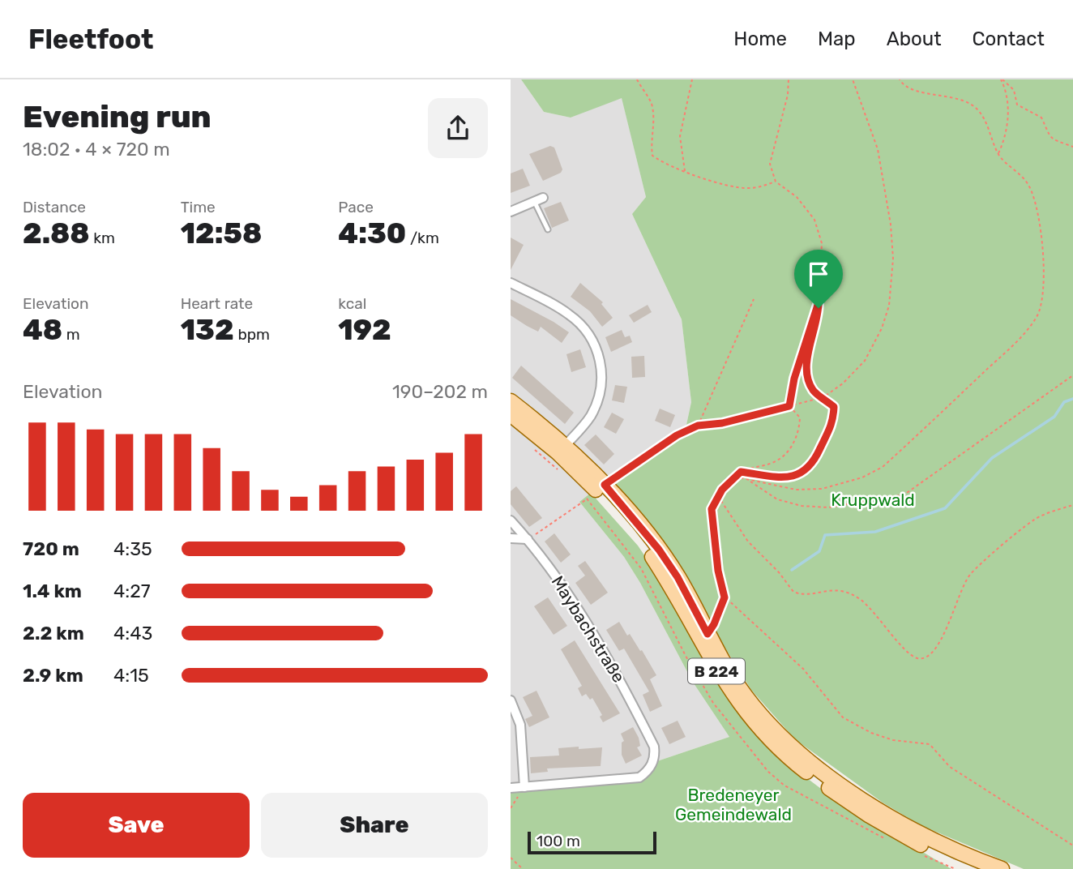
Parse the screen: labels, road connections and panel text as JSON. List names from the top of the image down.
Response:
{
  "streets": {
    "main road": ["B 224"],
    "street": ["Maybachstraße"]
  },
  "parks": ["Kruppwald", "Bredeneyer Gemeindewald"],
  "scale_bar": "100 m",
  "page": {
    "header": "Fleetfoot",
    "nav": [
      "Home",
      "Map",
      "About",
      "Contact"
    ],
    "heading": ["Evening run", "18:02 · 4 × 720 m"],
    "stats": [
      ["Distance", "2.88 km"],
      ["Time", "12:58"],
      ["Pace", "4:30 /km"],
      ["Elevation", "48 m"],
      ["Heart rate", "132 bpm"],
      ["kcal", "192"]
    ],
    "chart": ["Elevation", "190–202 m"],
    "list": [
      {
        "name": "720 m",
        "note": "4:35"
      },
      {
        "name": "1.4 km",
        "note": "4:27"
      },
      {
        "name": "2.2 km",
        "note": "4:43"
      },
      {
        "name": "2.9 km",
        "note": "4:15"
      }
    ],
    "buttons": ["Save", "Share"],
    "scale": "100 m"
  }
}
